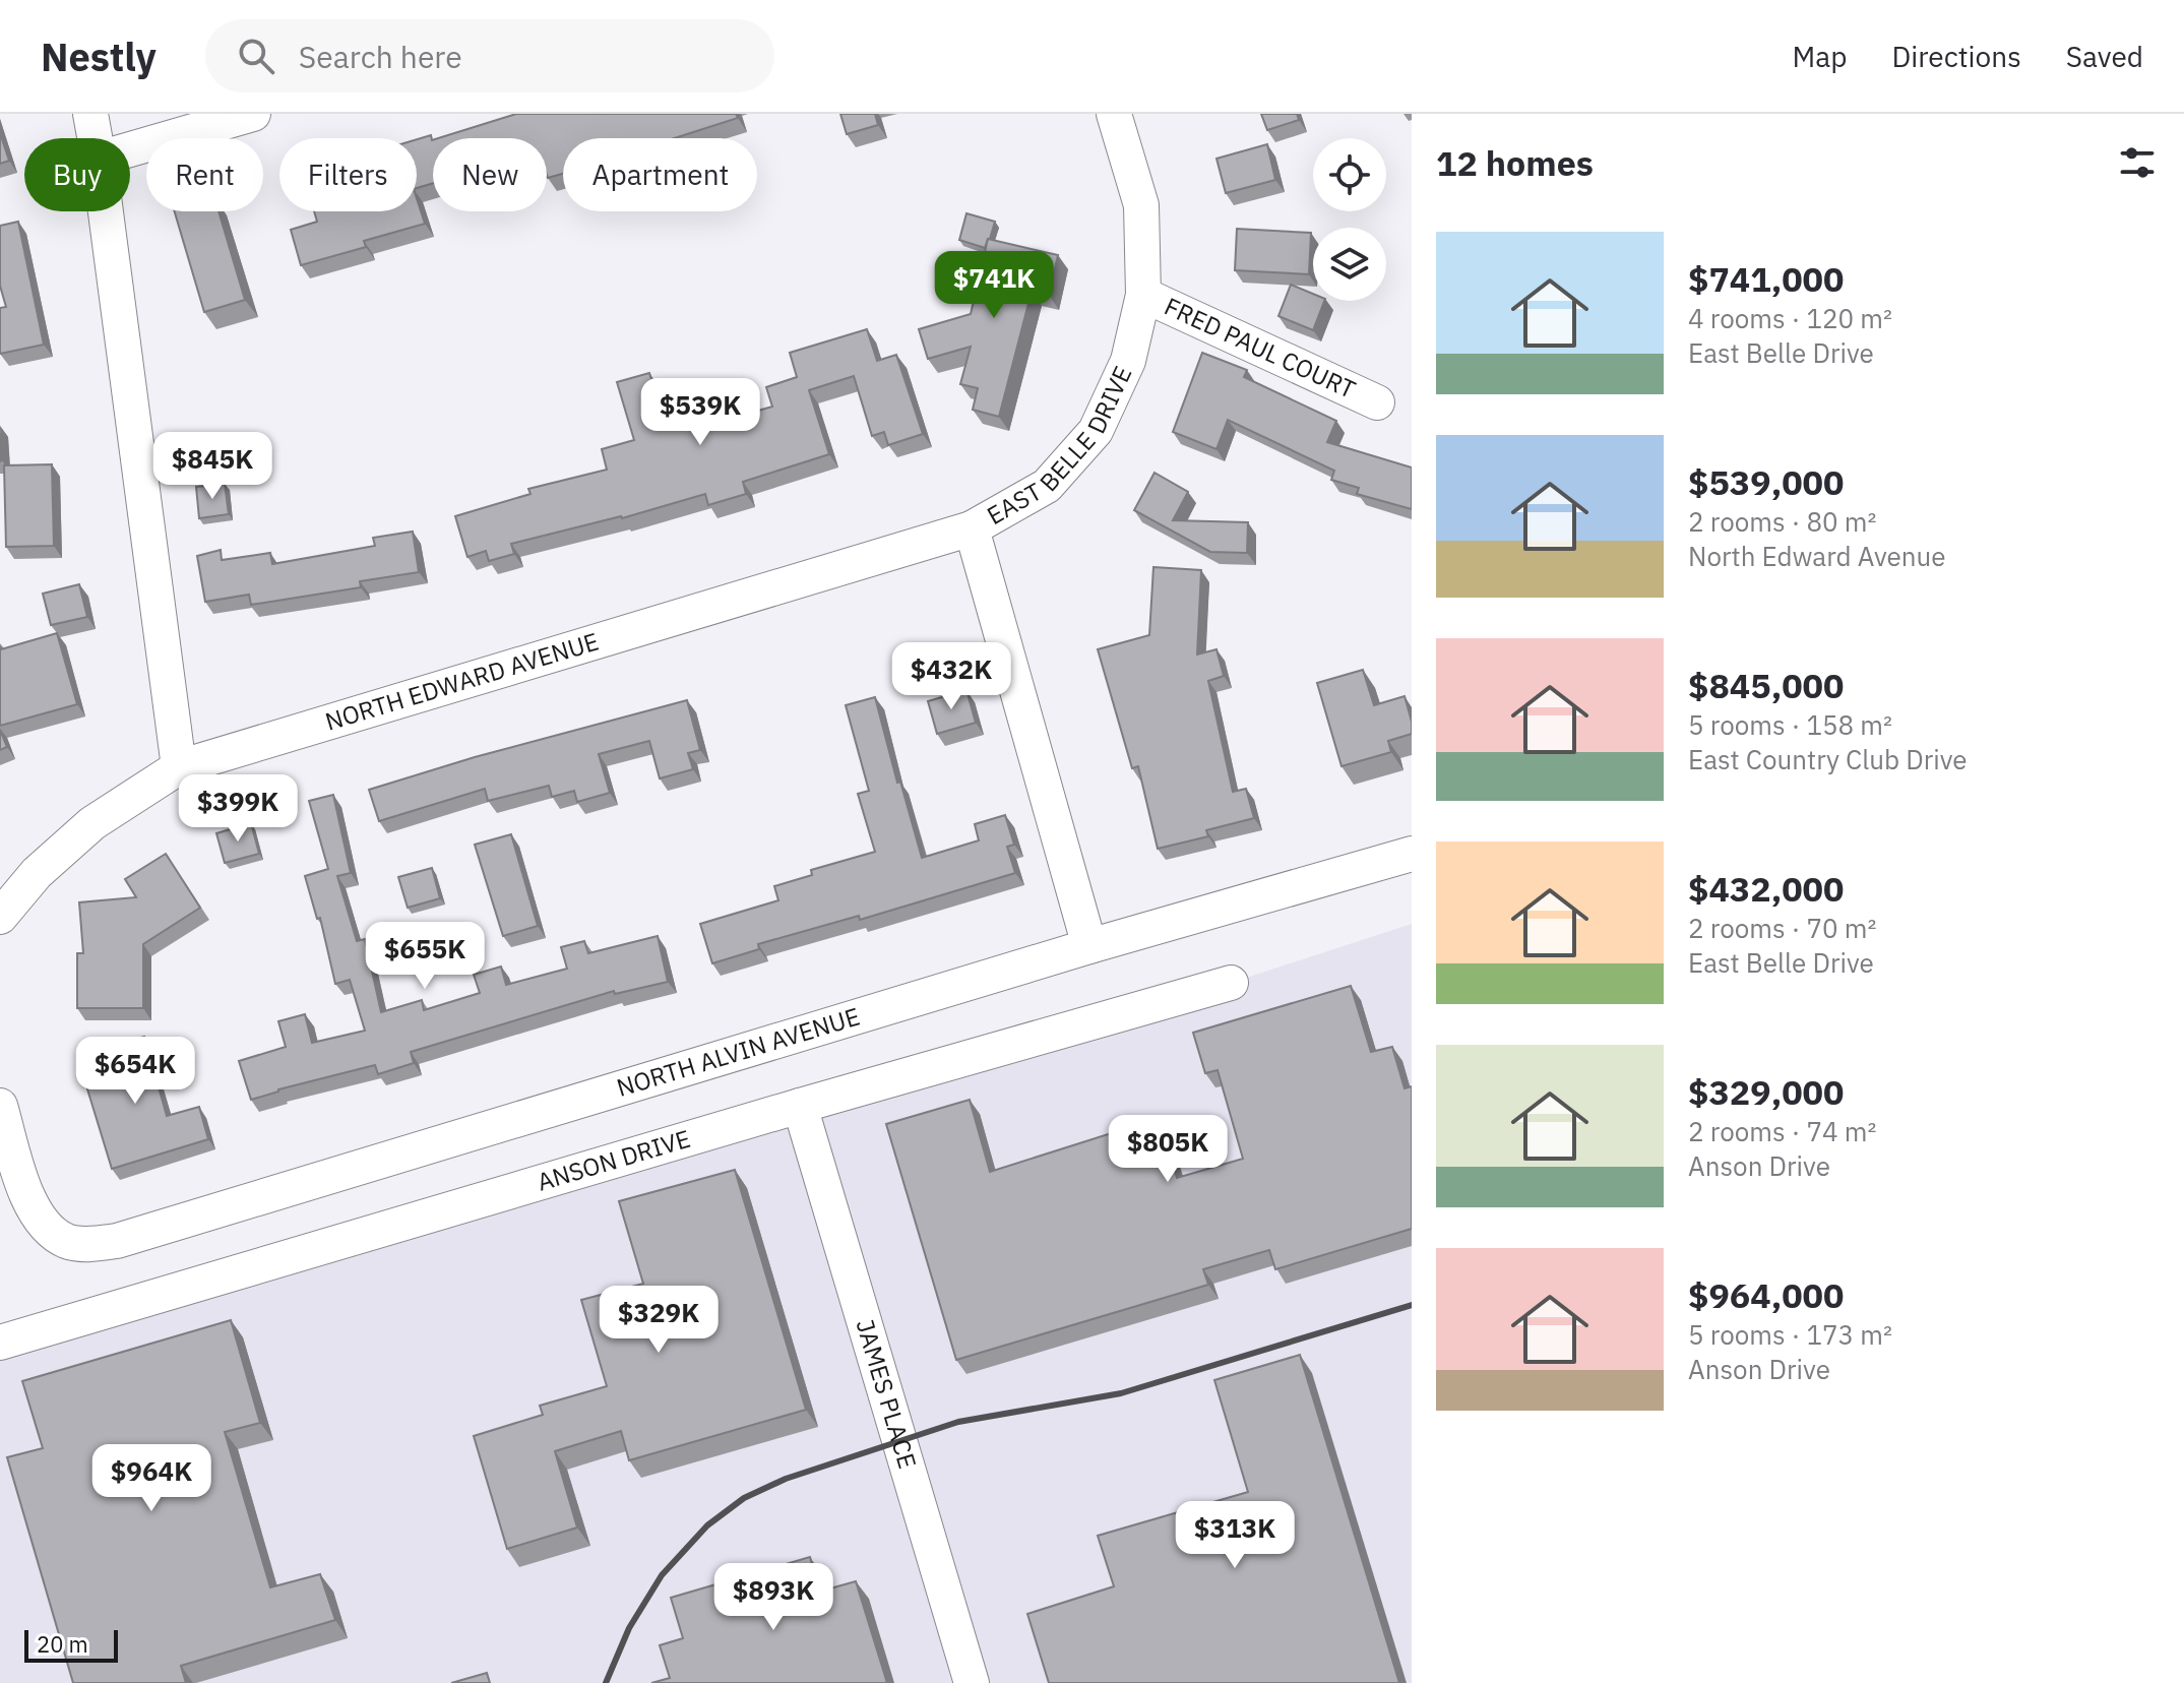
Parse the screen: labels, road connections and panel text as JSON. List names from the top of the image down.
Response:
{
  "streets": {
    "street": [
      "FRED PAUL COURT",
      "EAST BELLE DRIVE",
      "NORTH EDWARD AVENUE",
      "NORTH ALVIN AVENUE",
      "ANSON DRIVE",
      "JAMES PLACE"
    ]
  },
  "crossings": [
    ["FRED PAUL COURT", "EAST BELLE DRIVE"],
    ["EAST BELLE DRIVE", "NORTH EDWARD AVENUE"],
    ["EAST BELLE DRIVE", "NORTH ALVIN AVENUE"],
    ["ANSON DRIVE", "JAMES PLACE"]
  ],
  "scale_bar": "20 m",
  "page": {
    "header": "Nestly",
    "search": "Search here",
    "nav": ["Map", "Directions", "Saved"],
    "heading": "12 homes",
    "chip": [
      "Buy",
      "Rent",
      "Filters",
      "New",
      "Apartment"
    ],
    "list": [
      {
        "name": "$741,000",
        "note": "4 rooms · 120 m² · East Belle Drive"
      },
      {
        "name": "$539,000",
        "note": "2 rooms · 80 m² · North Edward Avenue"
      },
      {
        "name": "$845,000",
        "note": "5 rooms · 158 m² · East Country Club Drive"
      },
      {
        "name": "$432,000",
        "note": "2 rooms · 70 m² · East Belle Drive"
      },
      {
        "name": "$329,000",
        "note": "2 rooms · 74 m² · Anson Drive"
      },
      {
        "name": "$964,000",
        "note": "5 rooms · 173 m² · Anson Drive"
      }
    ],
    "price": [
      "$741K",
      "$539K",
      "$845K",
      "$432K",
      "$399K",
      "$655K",
      "$654K",
      "$805K",
      "$329K",
      "$964K",
      "$313K",
      "$893K"
    ],
    "scale": "20 m"
  }
}
